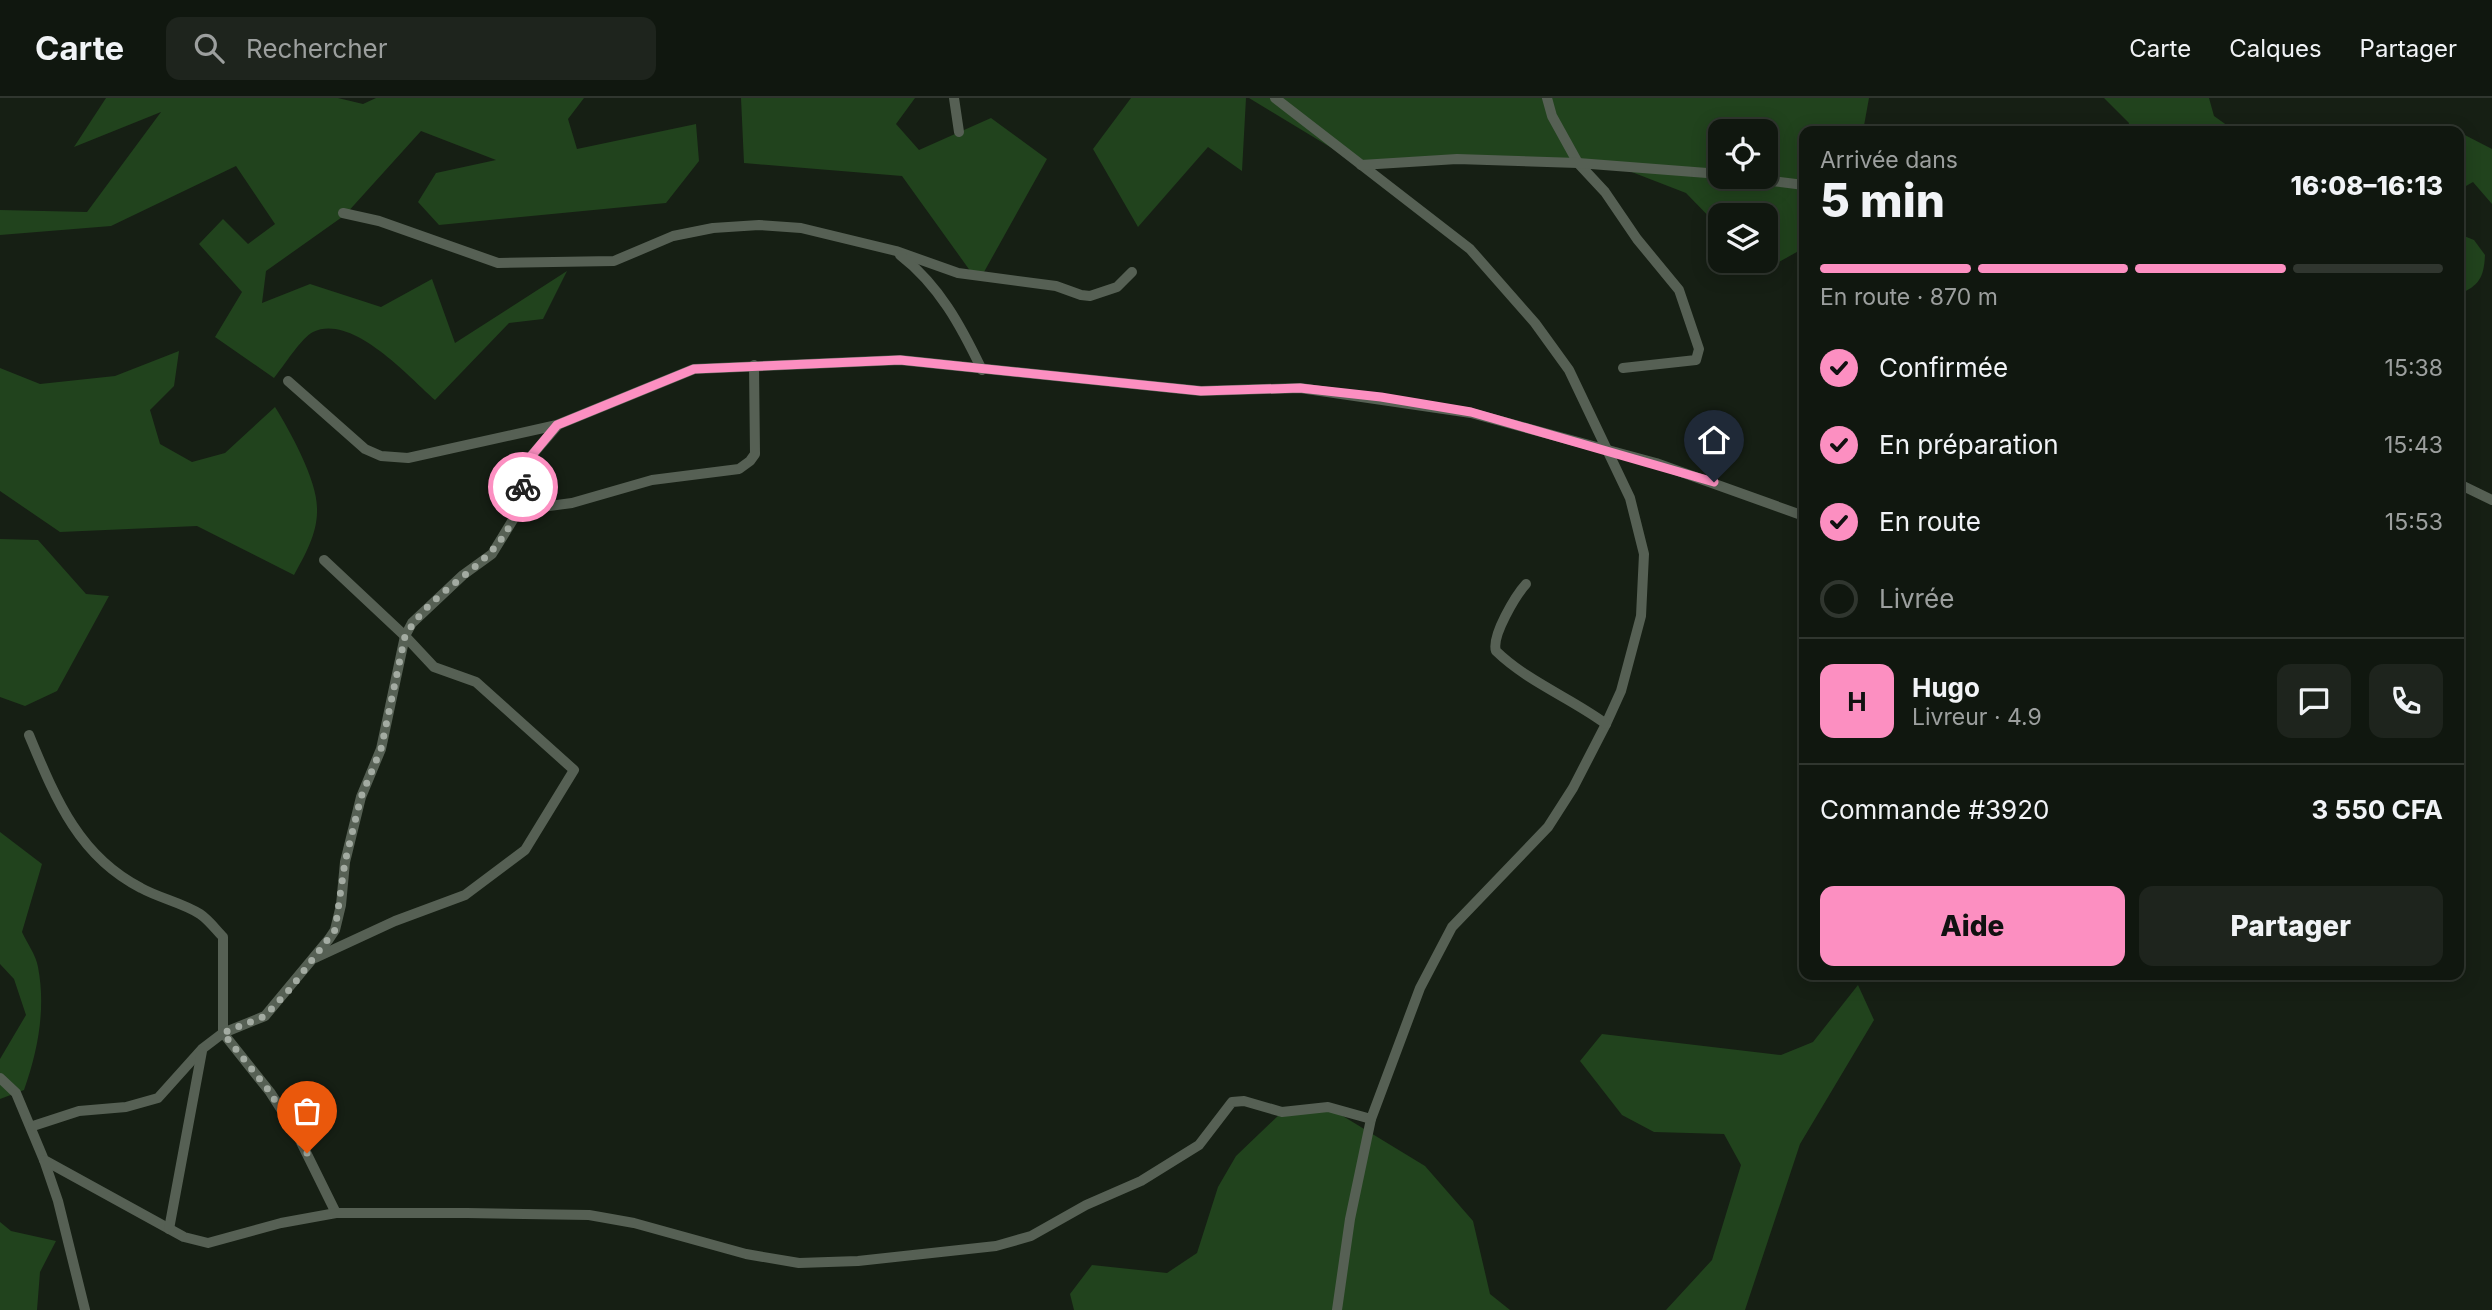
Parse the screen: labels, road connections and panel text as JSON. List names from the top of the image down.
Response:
{
  "page": {
    "header": "Carte",
    "search": "Rechercher",
    "nav": ["Carte", "Calques", "Partager"],
    "heading": ["5 min", "Arrivée dans", "16:08–16:13"],
    "panel": [
      "Hugo",
      "Livreur · 4.9",
      "Commande #3920",
      "3 550 CFA"
    ],
    "bar": "En route · 870 m",
    "list": [
      ["Confirmée", "15:38"],
      ["En préparation", "15:43"],
      ["En route", "15:53"],
      "Livrée"
    ],
    "round": "H",
    "buttons": ["Aide", "Partager"]
  }
}
